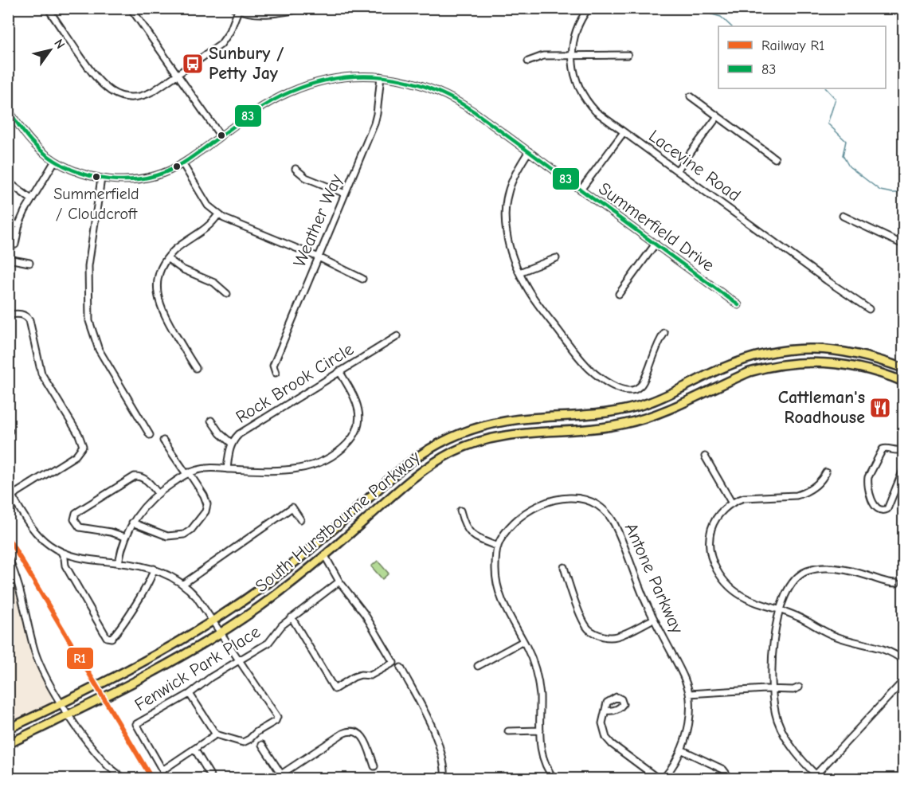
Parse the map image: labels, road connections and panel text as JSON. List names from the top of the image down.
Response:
{
  "streets": {
    "main road": ["South Hurstbourne Parkway"],
    "street": [
      "Lacevine Road",
      "Weather Way",
      "Summerfield Drive",
      "Rock Brook Circle",
      "Antone Parkway",
      "Fenwick Park Place"
    ]
  },
  "crossings": [
    ["Weather Way", "Summerfield Drive"]
  ],
  "places": {
    "bus stop": ["Sunbury / Petty Jay"],
    "other": ["Summerfield / Cloudcroft"],
    "restaurant": ["Cattleman's Roadhouse"]
  },
  "lines": ["transit line 83", "rail line R1"],
  "legend": ["Railway R1", "83"],
  "north": "top right"
}
